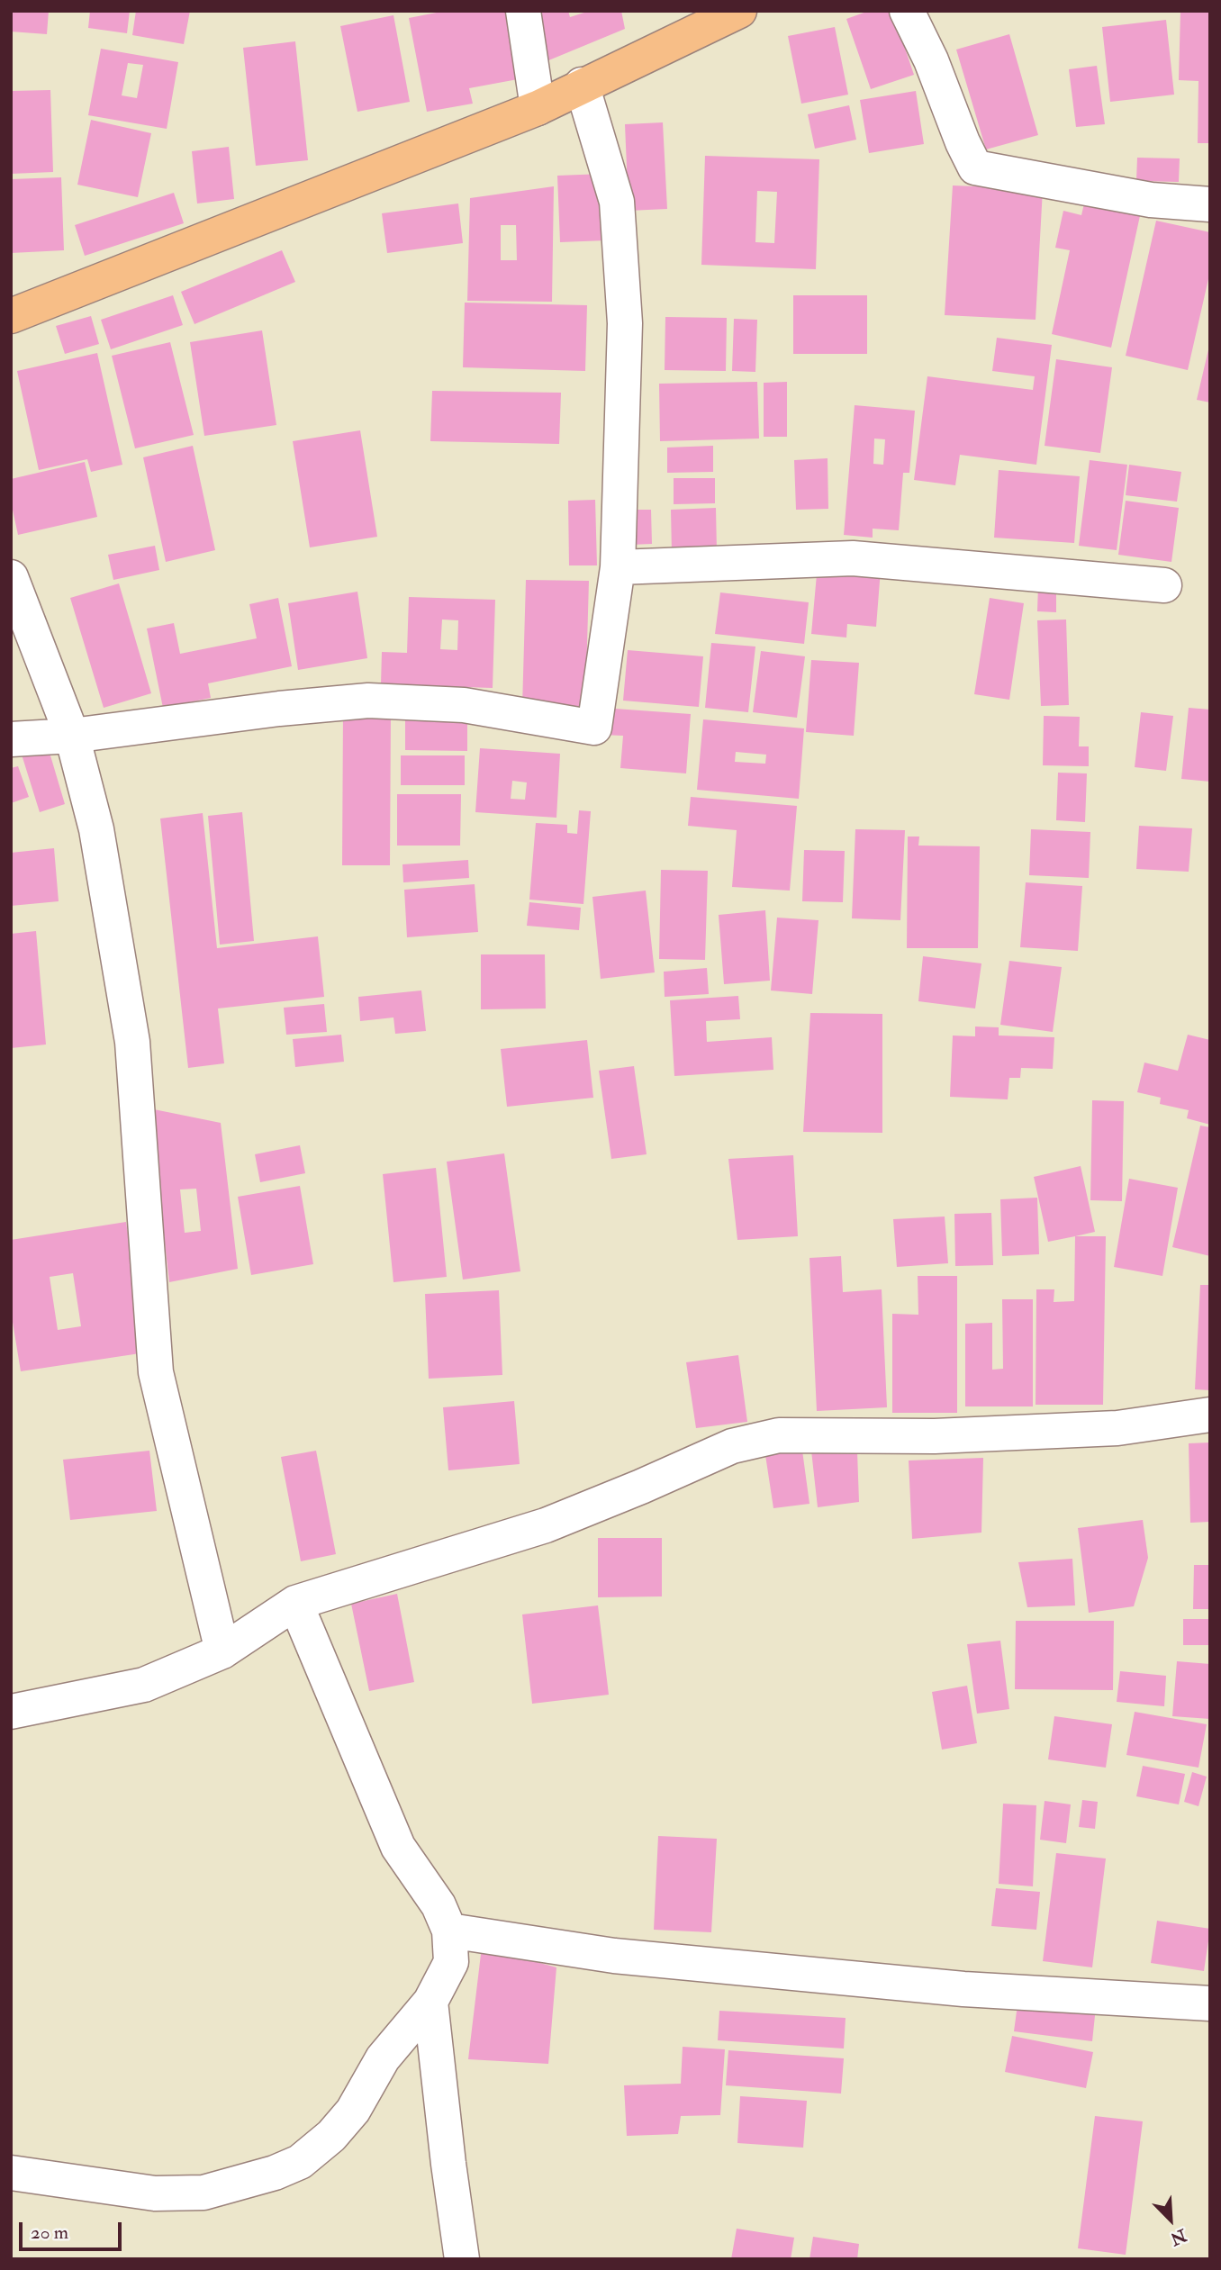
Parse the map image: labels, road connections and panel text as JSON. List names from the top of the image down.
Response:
{
  "scale_bar": "20 m",
  "north": "bottom right"
}
